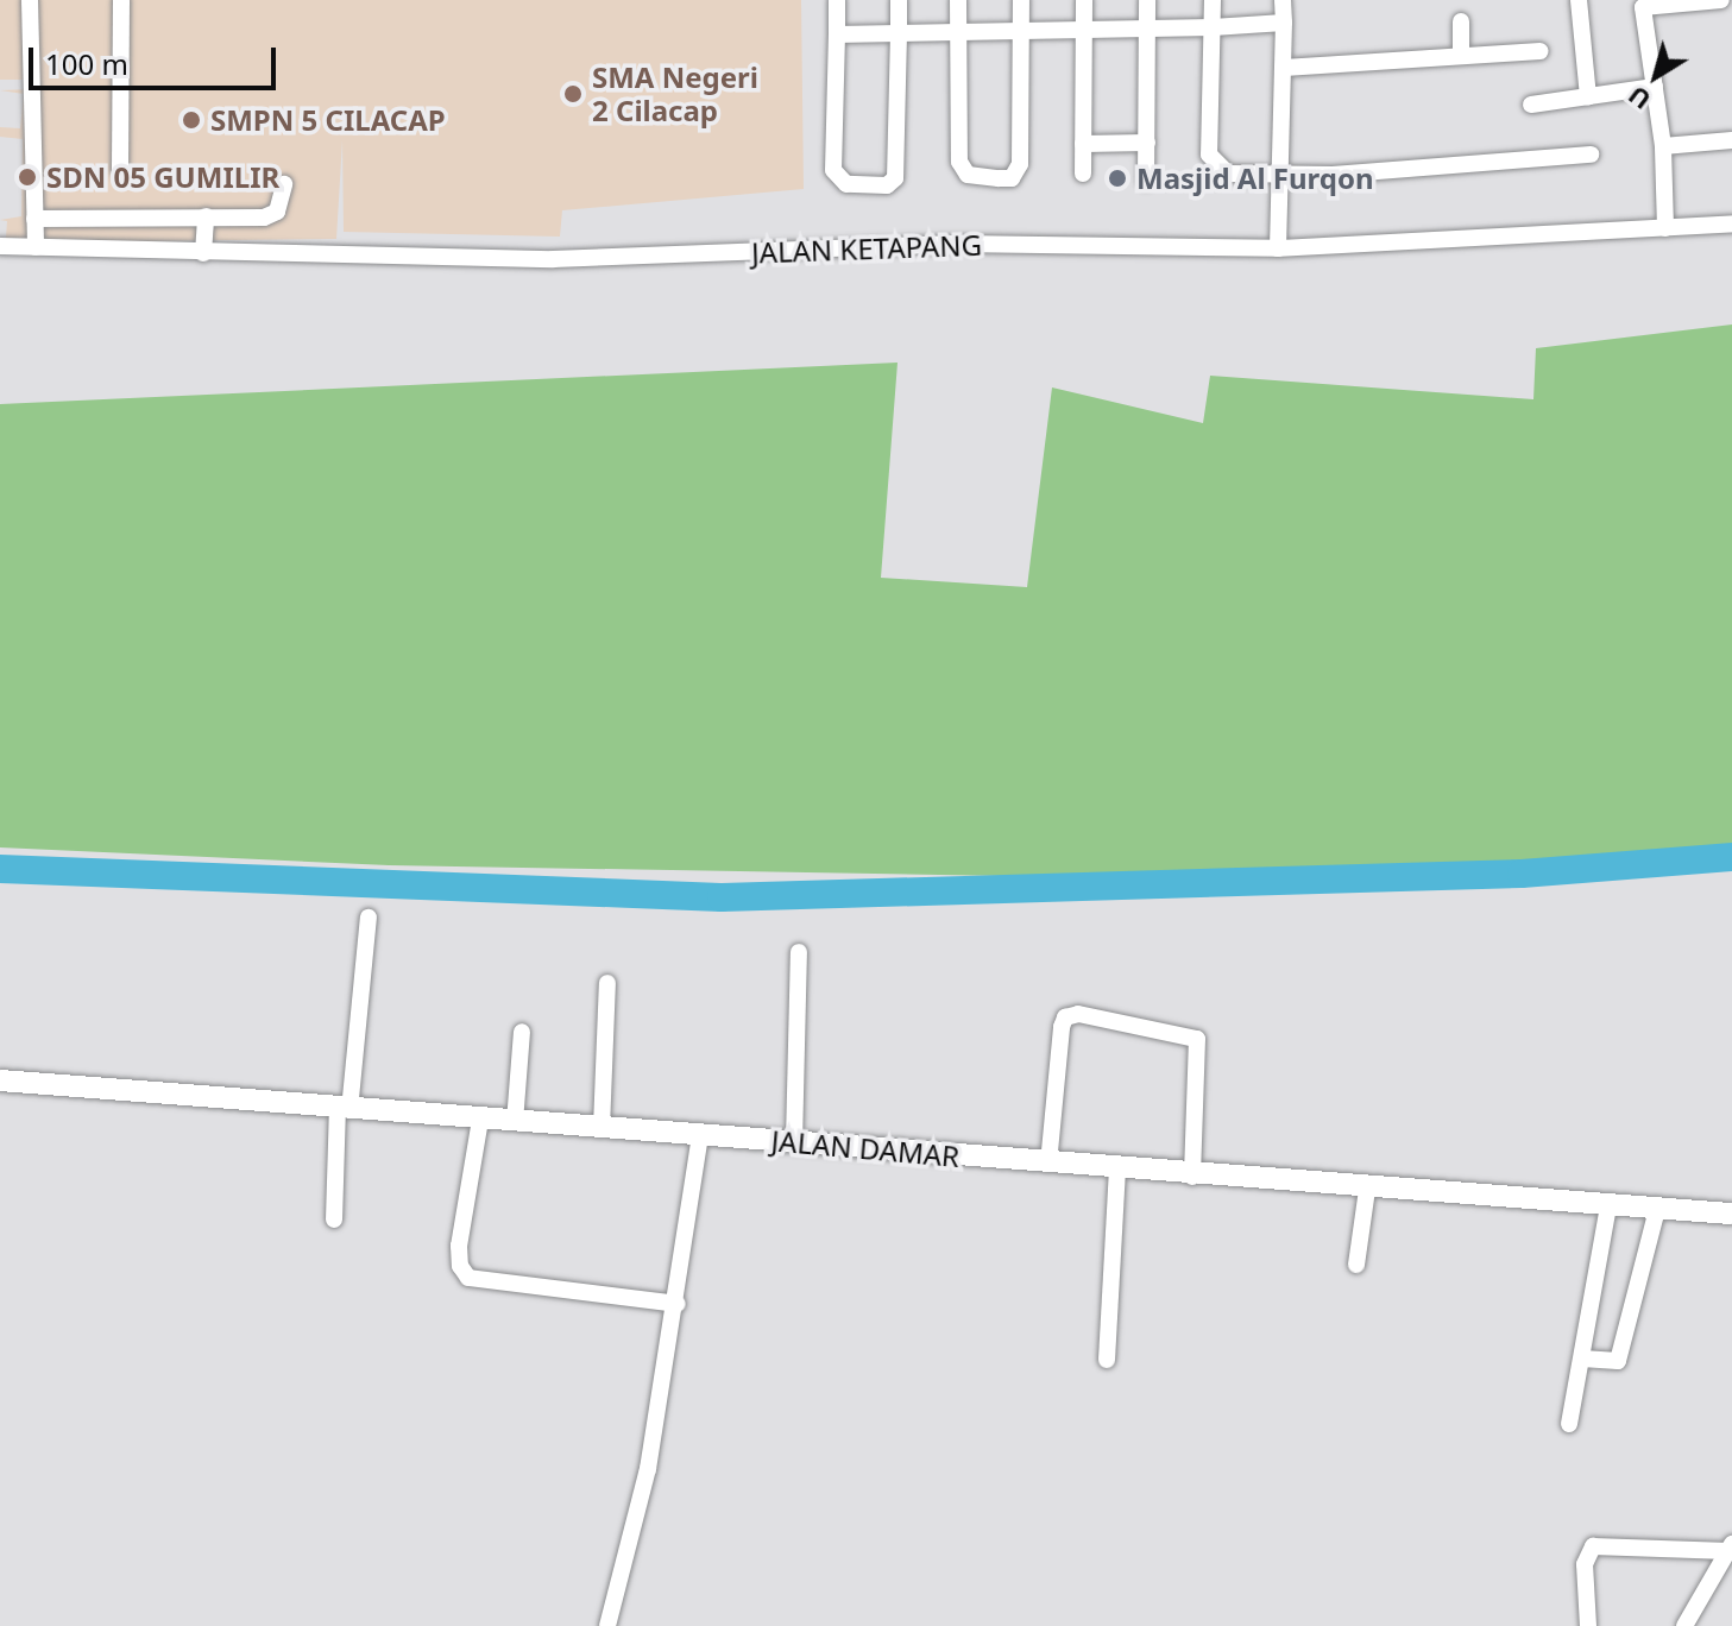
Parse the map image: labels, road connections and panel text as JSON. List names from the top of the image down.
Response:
{
  "streets": {
    "street": ["JALAN KETAPANG", "JALAN DAMAR"]
  },
  "places": [
    "SMA Negeri 2 Cilacap",
    "SMPN 5 CILACAP",
    "SDN 05 GUMILIR",
    "Masjid Al Furqon"
  ],
  "scale_bar": "100 m",
  "north": "bottom left"
}
